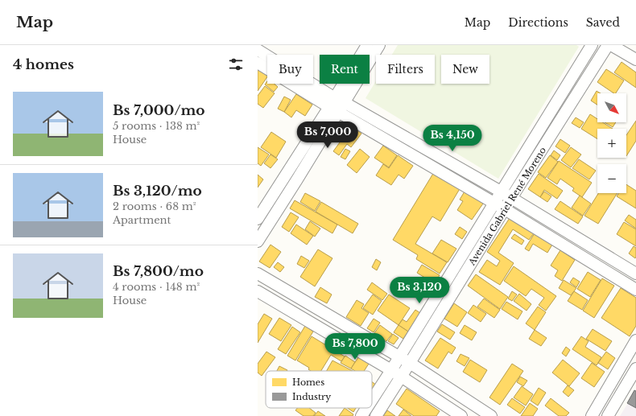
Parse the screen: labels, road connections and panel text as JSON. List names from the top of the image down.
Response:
{
  "streets": {
    "street": ["Avenida Gabriel René Moreno"]
  },
  "legend": ["Homes", "Industry"],
  "north": "bottom right",
  "page": {
    "header": "Map",
    "nav": ["Map", "Directions", "Saved"],
    "heading": "4 homes",
    "chip": [
      "Buy",
      "Rent",
      "Filters",
      "New"
    ],
    "list": [
      {
        "name": "Bs 7,000/mo",
        "note": "5 rooms · 138 m² · House"
      },
      {
        "name": "Bs 3,120/mo",
        "note": "2 rooms · 68 m² · Apartment"
      },
      {
        "name": "Bs 7,800/mo",
        "note": "4 rooms · 148 m² · House"
      }
    ],
    "map_buttons": ["+", "−"],
    "price": [
      "Bs 7,000",
      "Bs 4,150",
      "Bs 3,120",
      "Bs 7,800"
    ]
  }
}
